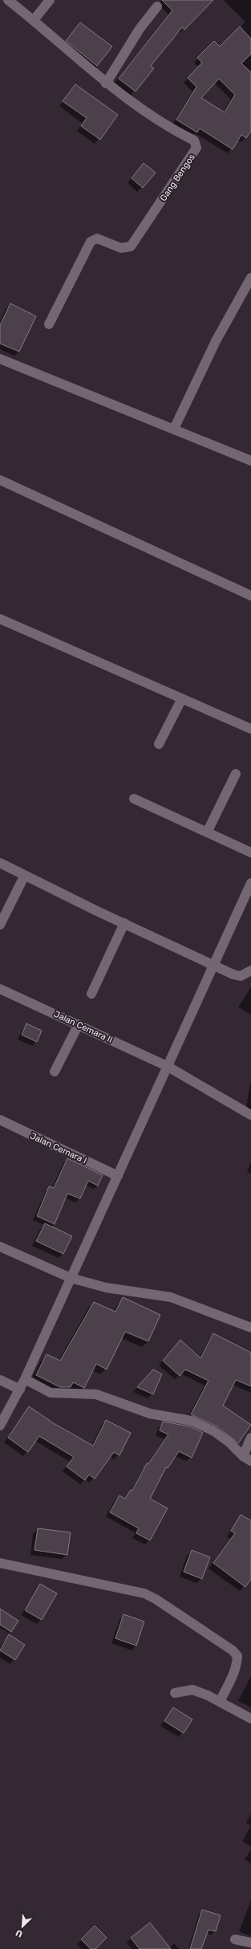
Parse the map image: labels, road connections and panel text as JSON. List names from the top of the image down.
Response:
{
  "streets": {
    "street": ["Gang Bengos", "Jalan Cemara II", "Jalan Cemara I"]
  },
  "north": "bottom left"
}
